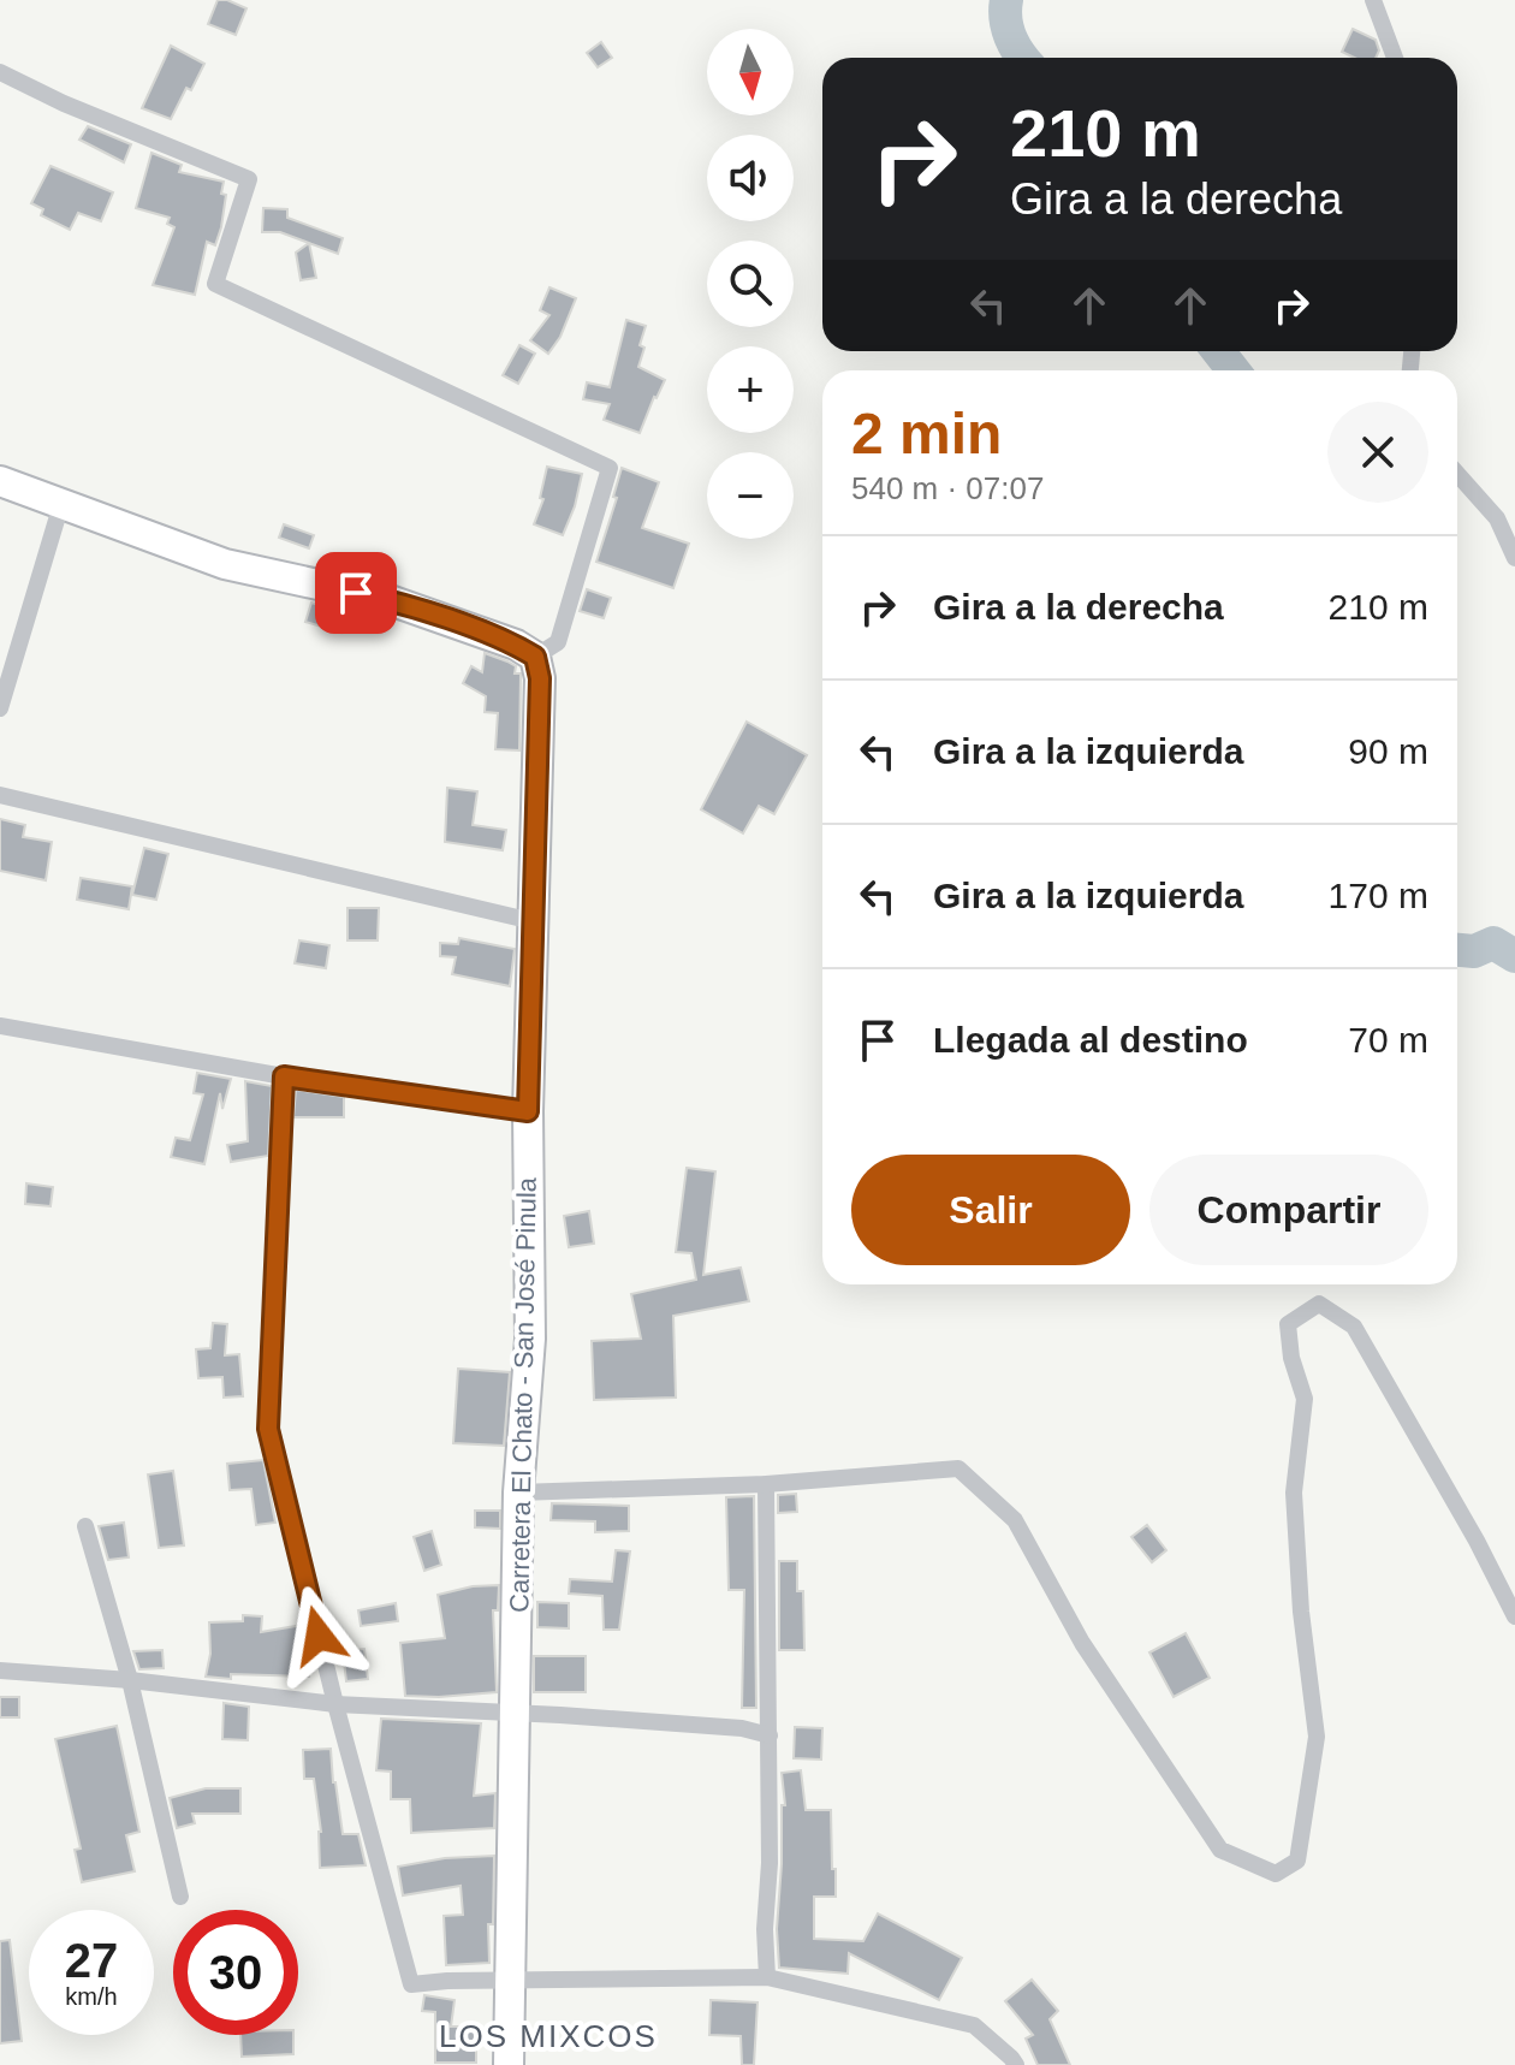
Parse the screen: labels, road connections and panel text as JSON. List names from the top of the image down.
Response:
{
  "streets": {
    "main road": ["Carretera El Chato - San José Pinula"]
  },
  "districts": ["LOS MIXCOS"],
  "north": "bottom",
  "page": {
    "map_buttons": ["+", "−"],
    "turn": ["210 m", "Gira a la derecha"],
    "heading": ["2 min", "540 m · 07:07"],
    "list": [
      {
        "name": "Gira a la derecha",
        "value": "210 m"
      },
      {
        "name": "Gira a la izquierda",
        "value": "90 m"
      },
      {
        "name": "Gira a la izquierda",
        "value": "170 m"
      },
      {
        "name": "Llegada al destino",
        "value": "70 m"
      }
    ],
    "buttons": ["Salir", "Compartir"],
    "speed": "27 km/h",
    "limit": "30"
  }
}
